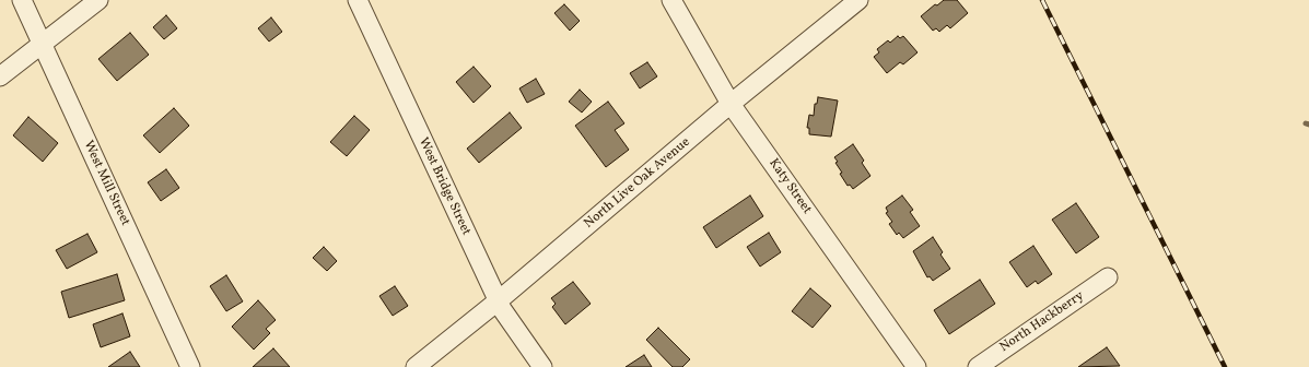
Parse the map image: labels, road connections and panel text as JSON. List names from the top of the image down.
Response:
{
  "streets": {
    "street": [
      "West Mill Street",
      "North Live Oak Avenue",
      "West Bridge Street",
      "Katy Street",
      "North Hackberry"
    ]
  },
  "crossings": [
    ["North Live Oak Avenue", "West Bridge Street"],
    ["North Live Oak Avenue", "Katy Street"]
  ]
}
